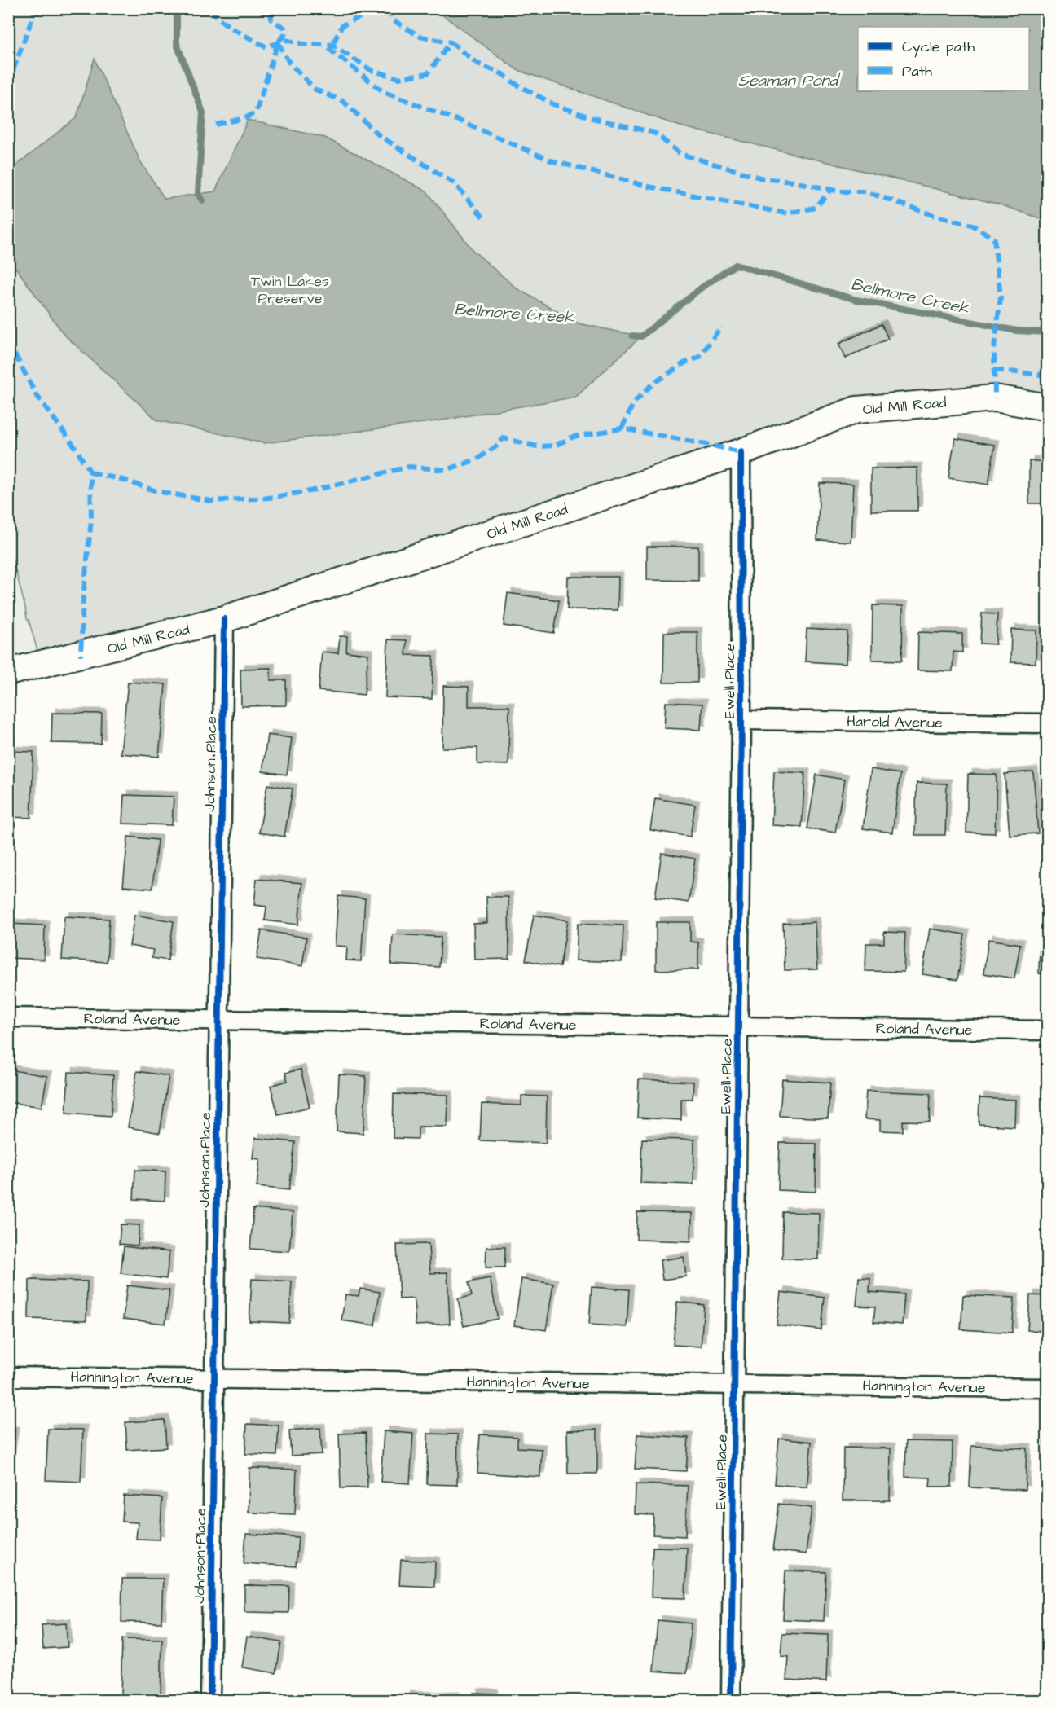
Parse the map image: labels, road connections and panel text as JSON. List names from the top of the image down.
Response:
{
  "streets": {
    "street": [
      "Old Mill Road",
      "Ewell Place",
      "Harold Avenue",
      "Johnson Place",
      "Roland Avenue",
      "Hannington Avenue"
    ]
  },
  "crossings": [
    ["Old Mill Road", "Ewell Place"],
    ["Old Mill Road", "Johnson Place"],
    ["Ewell Place", "Harold Avenue"],
    ["Ewell Place", "Roland Avenue"],
    ["Ewell Place", "Hannington Avenue"],
    ["Johnson Place", "Roland Avenue"],
    ["Johnson Place", "Hannington Avenue"]
  ],
  "water": ["Seaman Pond", "Bellmore Creek"],
  "parks": ["Twin Lakes Preserve"],
  "legend": ["Cycle path", "Path"]
}
